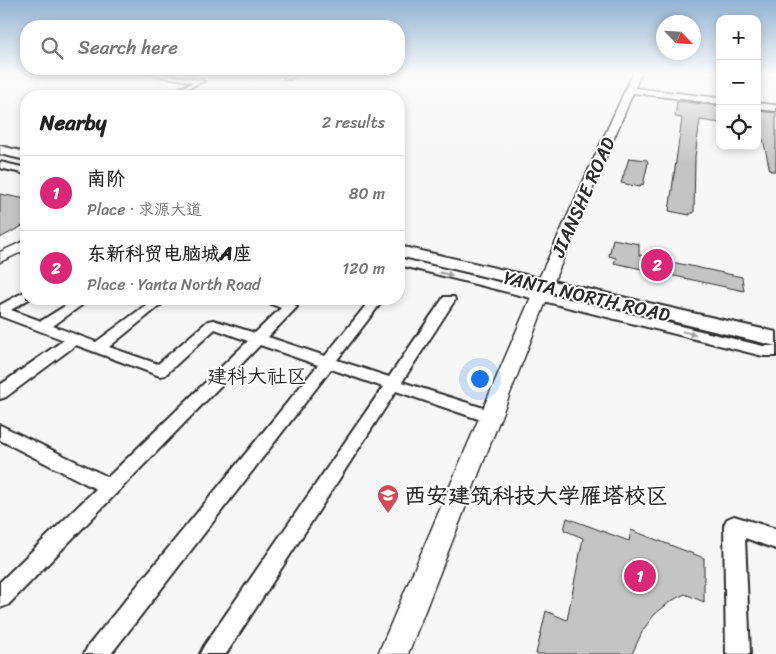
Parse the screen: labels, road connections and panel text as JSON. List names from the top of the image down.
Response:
{
  "streets": {
    "main road": ["YANTA NORTH ROAD"],
    "street": ["JIANSHE ROAD"]
  },
  "crossings": [
    ["JIANSHE ROAD", "YANTA NORTH ROAD"]
  ],
  "districts": ["建科大社区"],
  "places": {
    "school or university": ["西安建筑科技大学雁塔校区"]
  },
  "north": "bottom right",
  "page": {
    "map_buttons": ["+", "−"],
    "search": "Search here",
    "heading": ["Nearby", "2 results"],
    "list": [
      {
        "mark": "1",
        "name": "南阶",
        "note": "Place · 求源大道",
        "value": "80 m"
      },
      {
        "mark": "2",
        "name": "东新科贸电脑城A座",
        "note": "Place · Yanta North Road",
        "value": "120 m"
      }
    ],
    "pins": ["2", "1"]
  }
}
